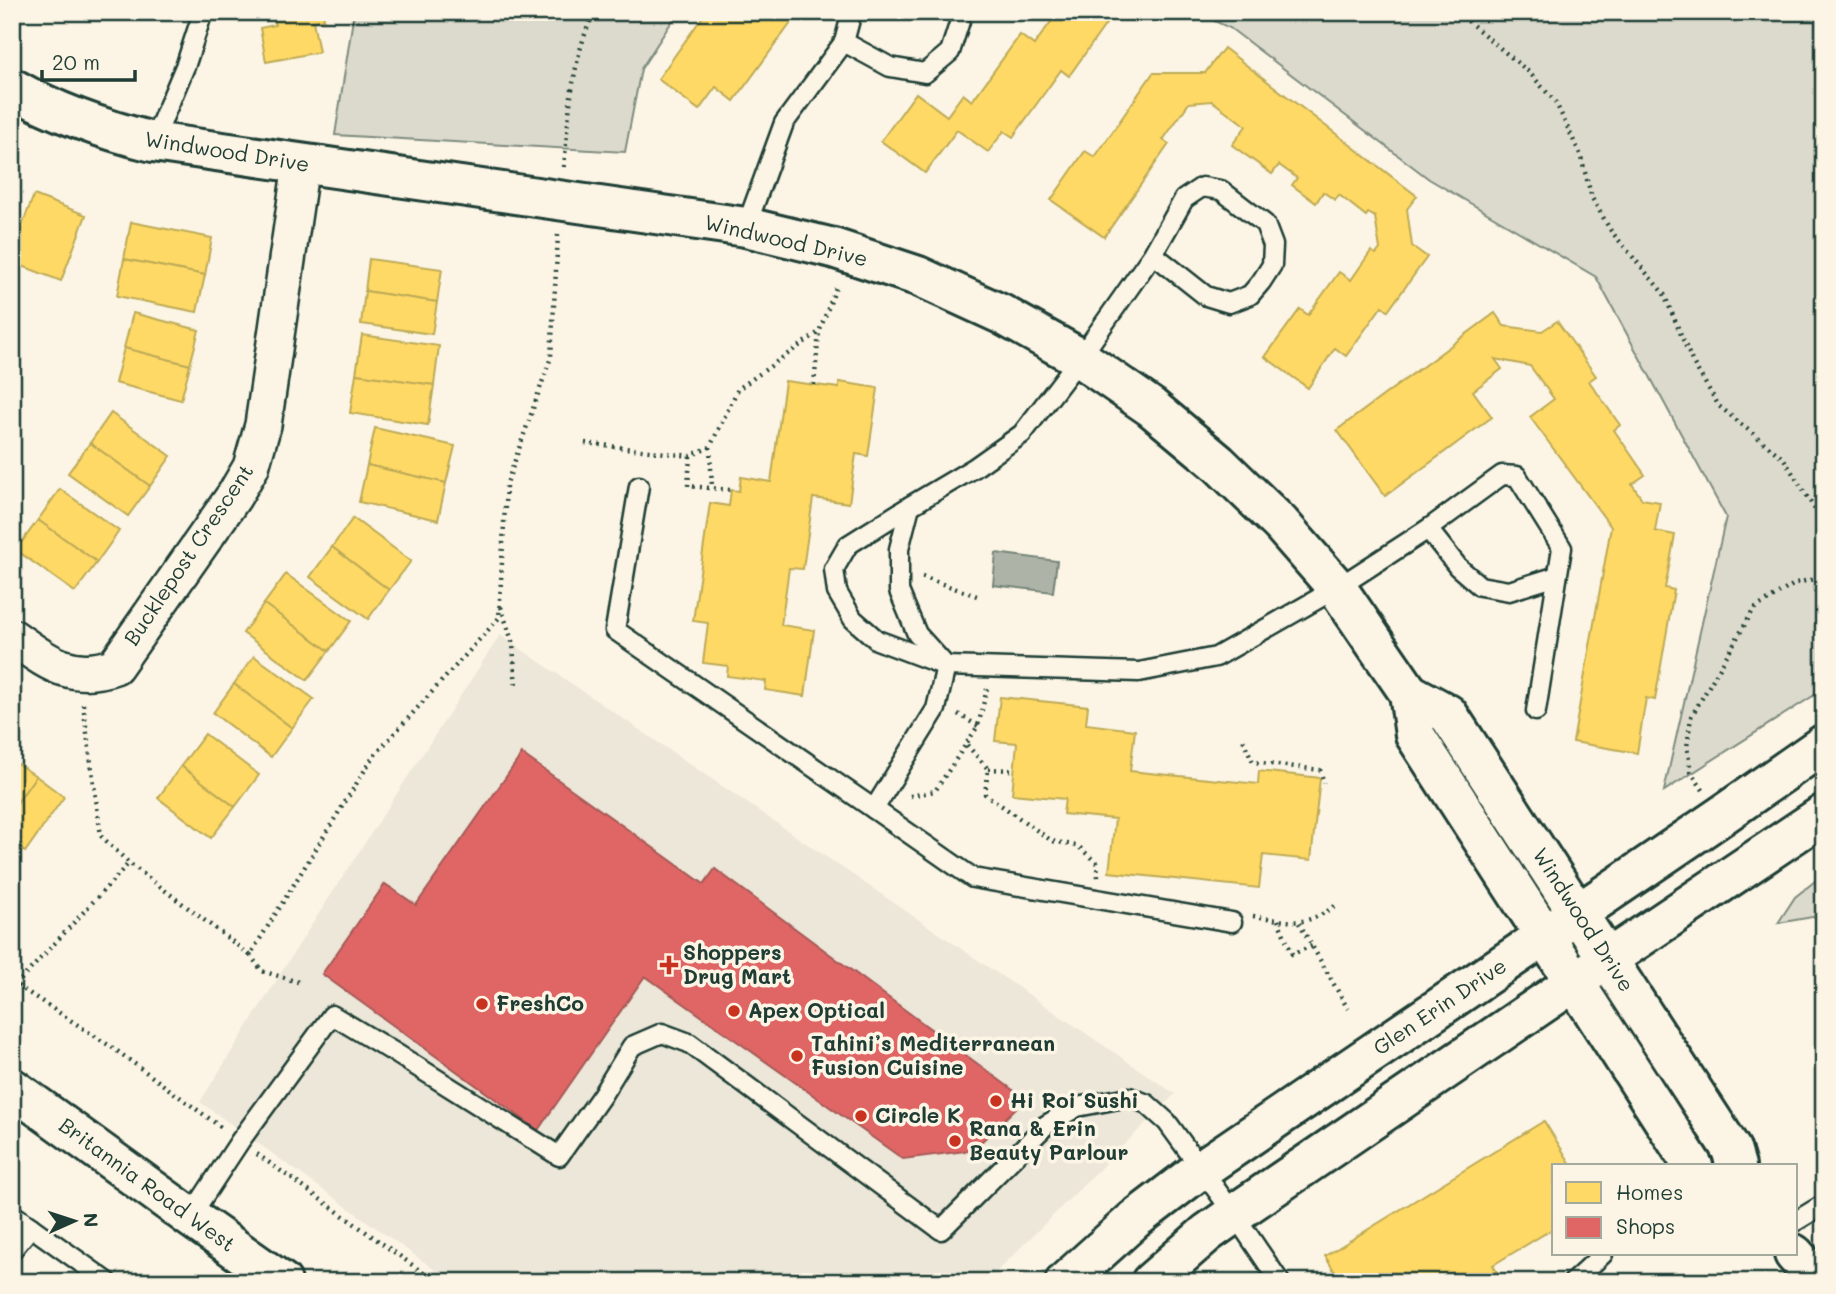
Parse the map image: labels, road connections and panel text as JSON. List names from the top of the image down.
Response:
{
  "streets": {
    "street": [
      "Windwood Drive",
      "Bucklepost Crescent",
      "Glen Erin Drive",
      "Britannia Road West"
    ]
  },
  "crossings": [
    ["Windwood Drive", "Bucklepost Crescent"],
    ["Windwood Drive", "Glen Erin Drive"]
  ],
  "places": {
    "health": ["Shoppers Drug Mart"],
    "other": [
      "FreshCo",
      "Apex Optical",
      "Tahini’s Mediterranean Fusion Cuisine",
      "Hi Roi Sushi",
      "Circle K",
      "Rana & Erin Beauty Parlour"
    ]
  },
  "legend": ["Homes", "Shops"],
  "scale_bar": "20 m",
  "north": "right"
}
